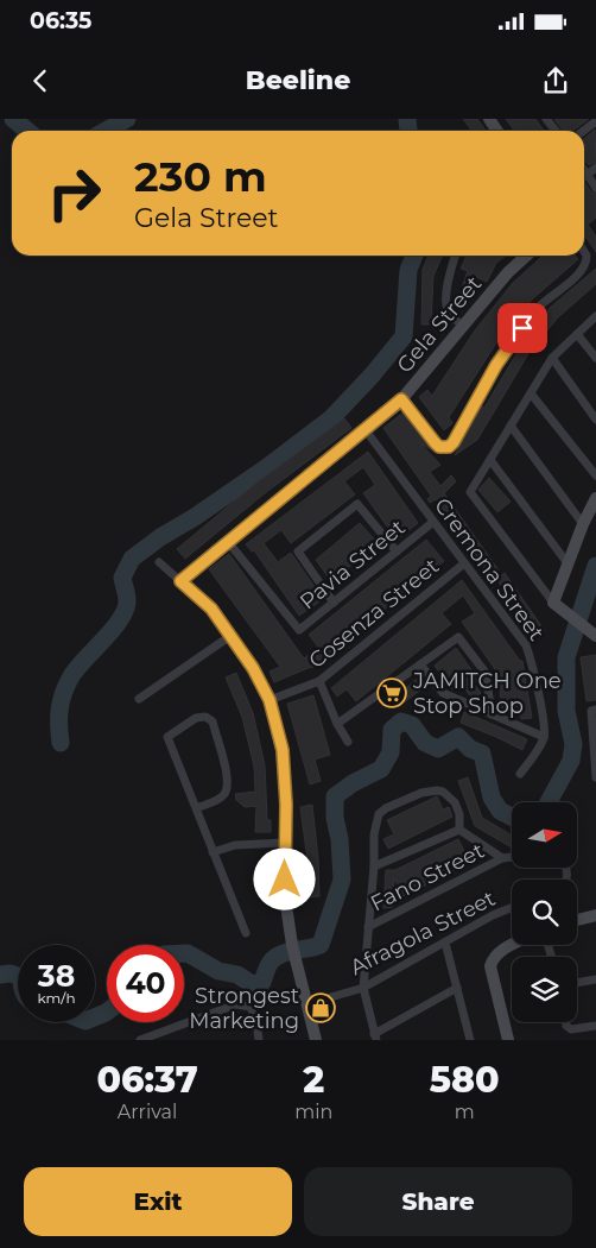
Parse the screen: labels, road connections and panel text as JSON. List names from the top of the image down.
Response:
{
  "streets": {
    "street": [
      "Gela Street",
      "Pavia Street",
      "Cremona Street",
      "Cosenza Street",
      "Fano Street",
      "Afragola Street"
    ]
  },
  "crossings": [
    ["Gela Street", "Pavia Street"],
    ["Gela Street", "Cremona Street"],
    ["Pavia Street", "Cremona Street"],
    ["Cremona Street", "Cosenza Street"]
  ],
  "places": {
    "supermarket": ["JAMITCH One Stop Shop"],
    "shop": ["Strongest Marketing"]
  },
  "north": "right",
  "page": {
    "status": "06:35",
    "header": "Beeline",
    "turn": ["230 m", "Gela Street"],
    "speed": "38 km/h",
    "limit": "40",
    "eta": [
      "06:37",
      "Arrival",
      "2",
      "min",
      "580",
      "m"
    ],
    "buttons": ["Exit", "Share"]
  }
}
